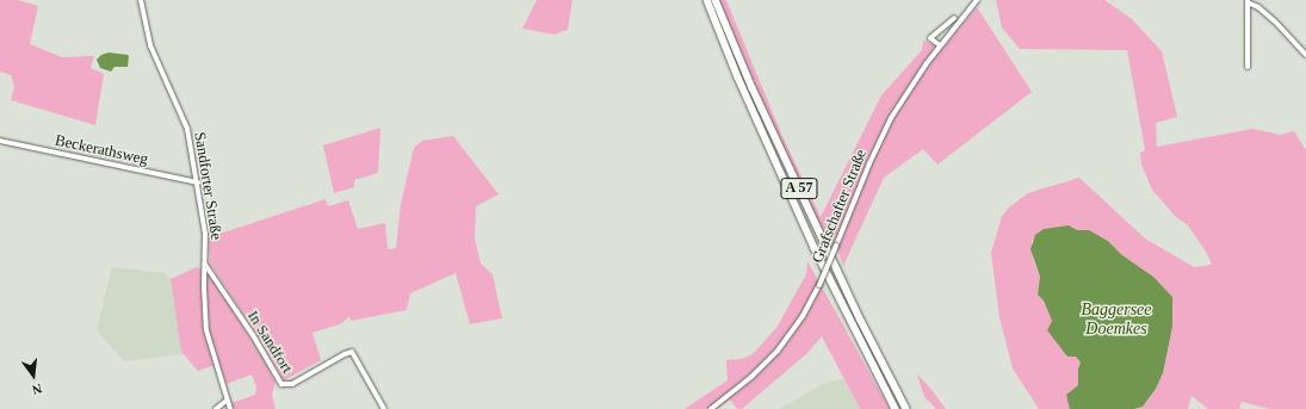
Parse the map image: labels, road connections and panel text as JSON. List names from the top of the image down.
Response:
{
  "streets": {
    "highway": ["A 57"],
    "street": [
      "Beckerathsweg",
      "Sandforter Straße",
      "Grafschafter Straße",
      "In Sandfort"
    ]
  },
  "crossings": [
    ["Beckerathsweg", "Sandforter Straße"],
    ["Sandforter Straße", "In Sandfort"]
  ],
  "water": ["Baggersee Doemkes"],
  "north": "bottom"
}
